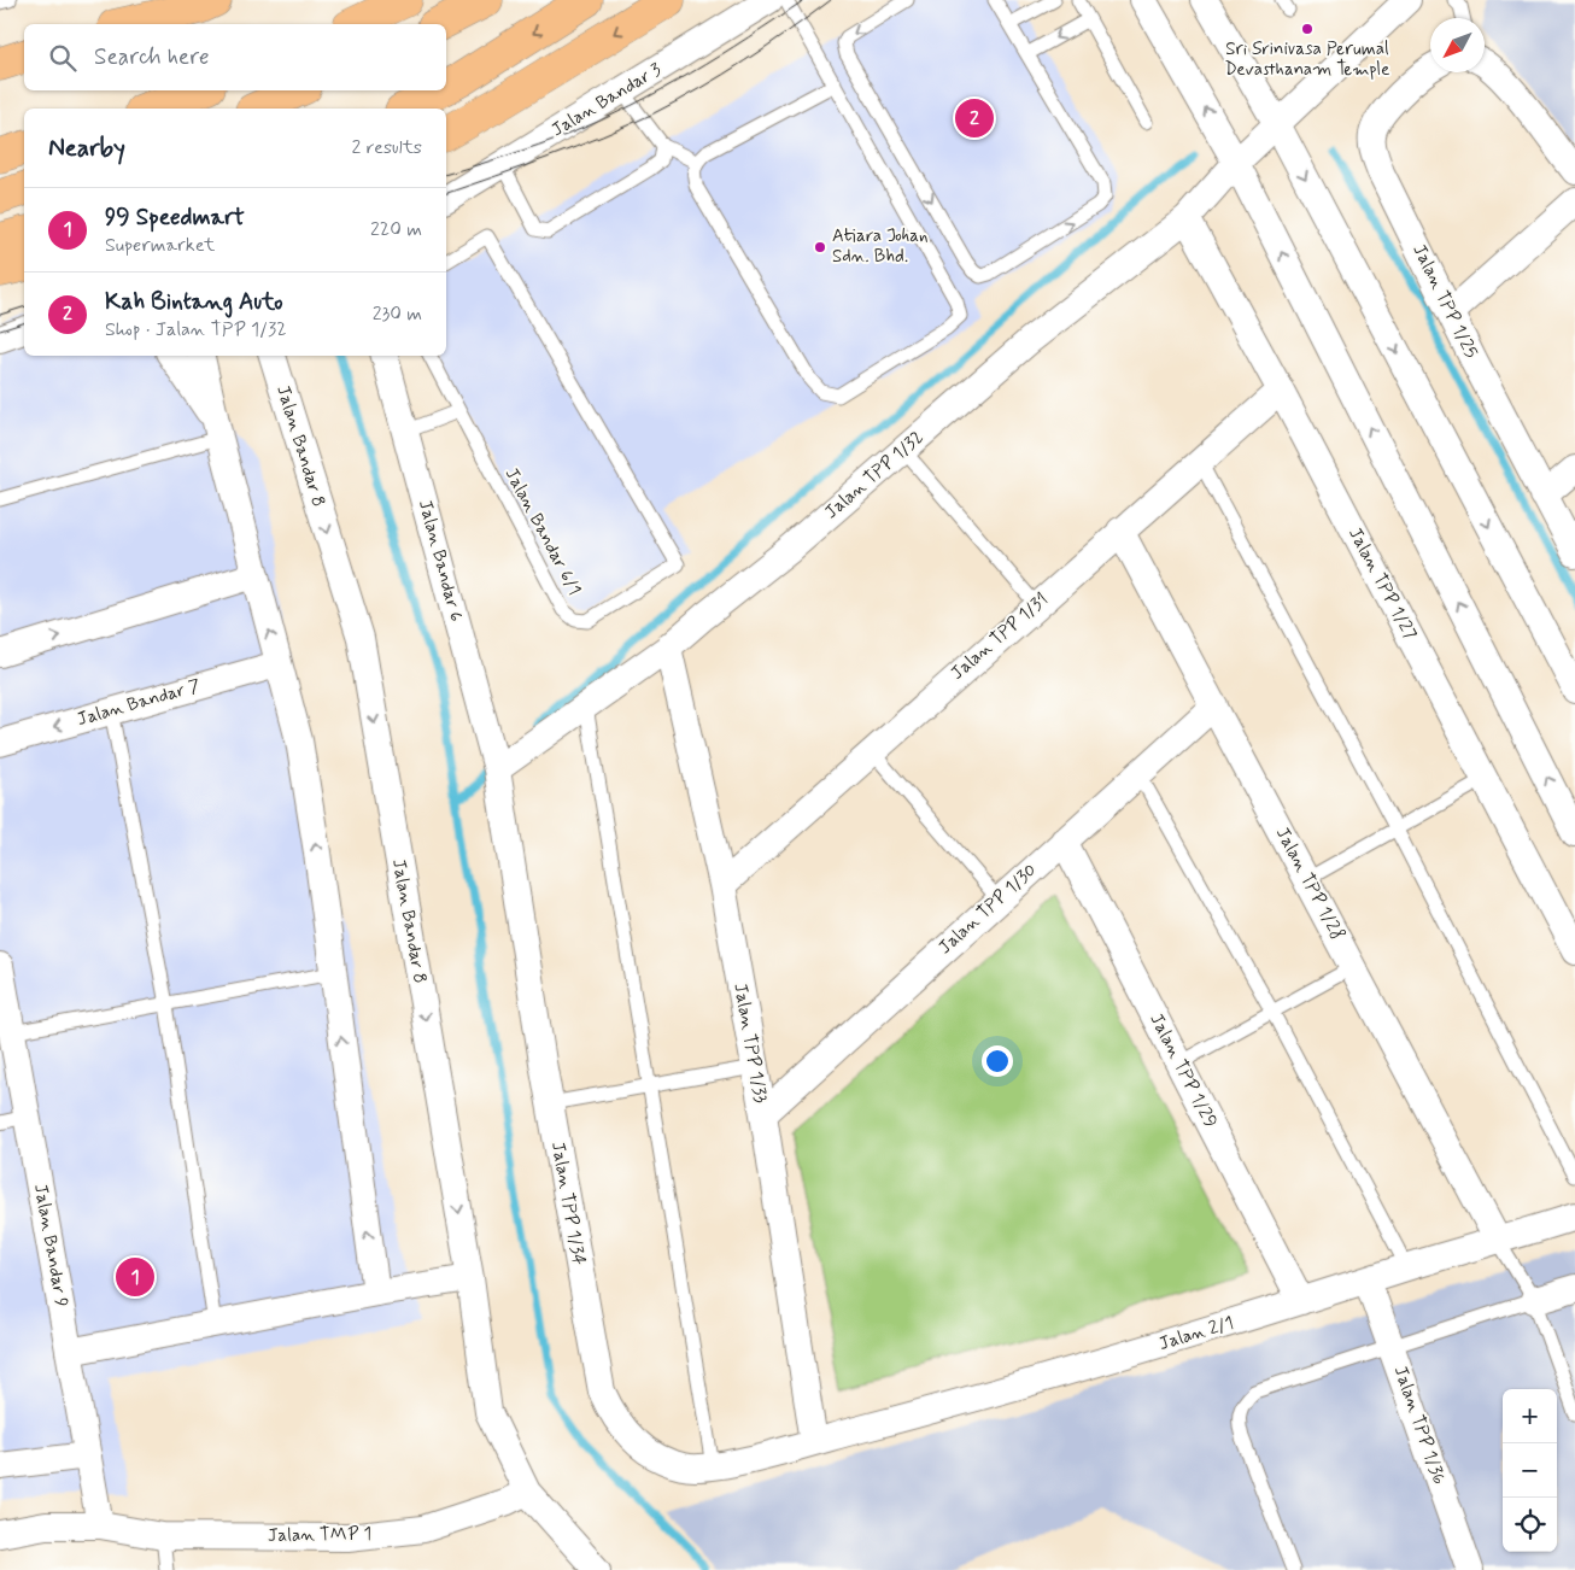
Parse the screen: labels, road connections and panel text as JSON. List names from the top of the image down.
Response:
{
  "streets": {
    "street": [
      "Jalan Bandar 3",
      "Jalan TPP 1/25",
      "Jalan Bandar 8",
      "Jalan TPP 1/32",
      "Jalan Bandar 6",
      "Jalan TPP 1/27",
      "Jalan TPP 1/31",
      "Jalan Bandar 7",
      "Jalan TPP 1/28",
      "Jalan TPP 1/30",
      "Jalan TPP 1/33",
      "Jalan TPP 1/29",
      "Jalan TPP 1/34",
      "Jalan Bandar 9",
      "Jalan 2/1",
      "Jalan TPP 1/36",
      "Jalan TMP 1"
    ],
    "lane": ["Jalan Bandar 6/1"]
  },
  "crossings": [
    ["Jalan Bandar 8", "Jalan TMP 1"],
    ["Jalan TPP 1/32", "Jalan Bandar 6"],
    ["Jalan TPP 1/32", "Jalan TPP 1/27"],
    ["Jalan TPP 1/32", "Jalan TPP 1/33"],
    ["Jalan TPP 1/32", "Jalan TPP 1/34"],
    ["Jalan Bandar 6", "Jalan TPP 1/34"],
    ["Jalan TPP 1/27", "Jalan TPP 1/31"],
    ["Jalan TPP 1/31", "Jalan TPP 1/28"],
    ["Jalan TPP 1/31", "Jalan TPP 1/33"],
    ["Jalan TPP 1/28", "Jalan TPP 1/30"],
    ["Jalan TPP 1/28", "Jalan 2/1"],
    ["Jalan TPP 1/30", "Jalan TPP 1/33"],
    ["Jalan TPP 1/30", "Jalan TPP 1/29"],
    ["Jalan TPP 1/33", "Jalan TPP 1/34"],
    ["Jalan TPP 1/33", "Jalan 2/1"],
    ["Jalan TPP 1/29", "Jalan 2/1"],
    ["Jalan TPP 1/34", "Jalan 2/1"],
    ["Jalan Bandar 9", "Jalan TMP 1"],
    ["Jalan 2/1", "Jalan TPP 1/36"]
  ],
  "places": ["Sri Srinivasa Perumal Devasthanam Temple", "Atiara Johan Sdn. Bhd."],
  "north": "bottom left",
  "page": {
    "search": "Search here",
    "pins": ["2", "1"],
    "heading": ["Nearby", "2 results"],
    "list": [
      {
        "mark": "1",
        "name": "99 Speedmart",
        "note": "Supermarket",
        "value": "220 m"
      },
      {
        "mark": "2",
        "name": "Kah Bintang Auto",
        "note": "Shop · Jalan TPP 1/32",
        "value": "230 m"
      }
    ],
    "map_buttons": ["+", "−"]
  }
}
